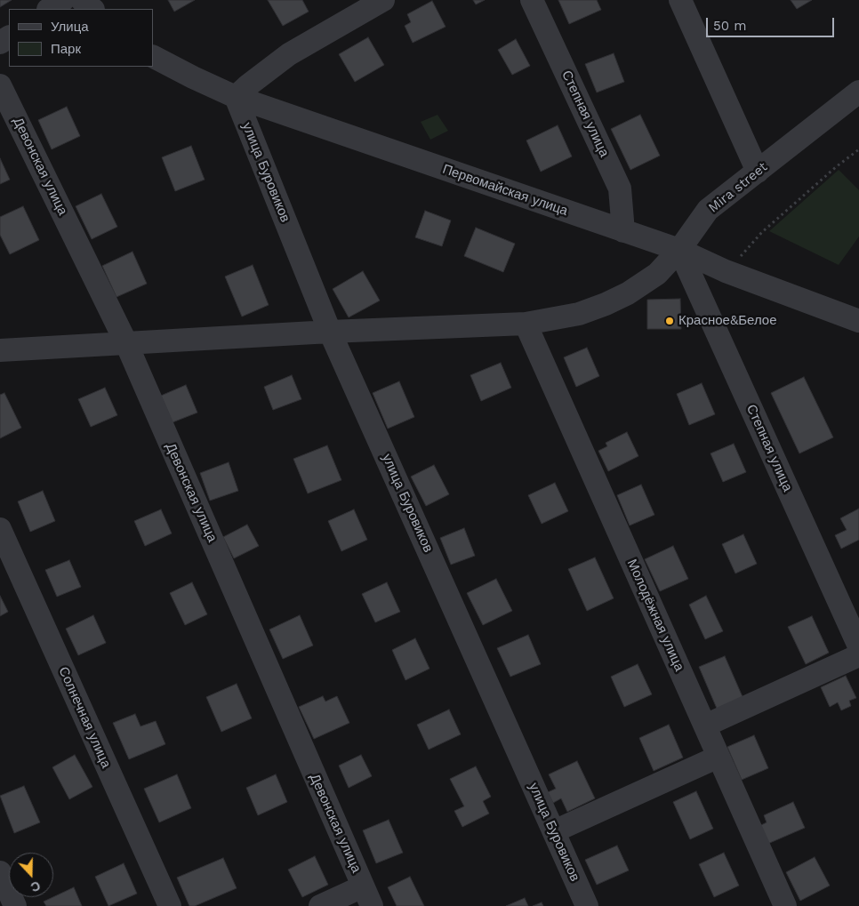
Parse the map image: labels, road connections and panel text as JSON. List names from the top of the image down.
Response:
{
  "streets": {
    "street": [
      "Степная улица",
      "Девонская улица",
      "улица Буровиков",
      "Mira street",
      "Первомайская улица",
      "Молодёжная улица",
      "Солнечная улица"
    ]
  },
  "crossings": [
    ["Степная улица", "Mira street"],
    ["Степная улица", "Первомайская улица"],
    ["Девонская улица", "Mira street"],
    ["улица Буровиков", "Mira street"],
    ["улица Буровиков", "Первомайская улица"],
    ["Mira street", "Первомайская улица"],
    ["Mira street", "Молодёжная улица"]
  ],
  "places": ["Красное&Белое"],
  "legend": ["Улица", "Парк"],
  "scale_bar": "50 m",
  "north": "bottom"
}
